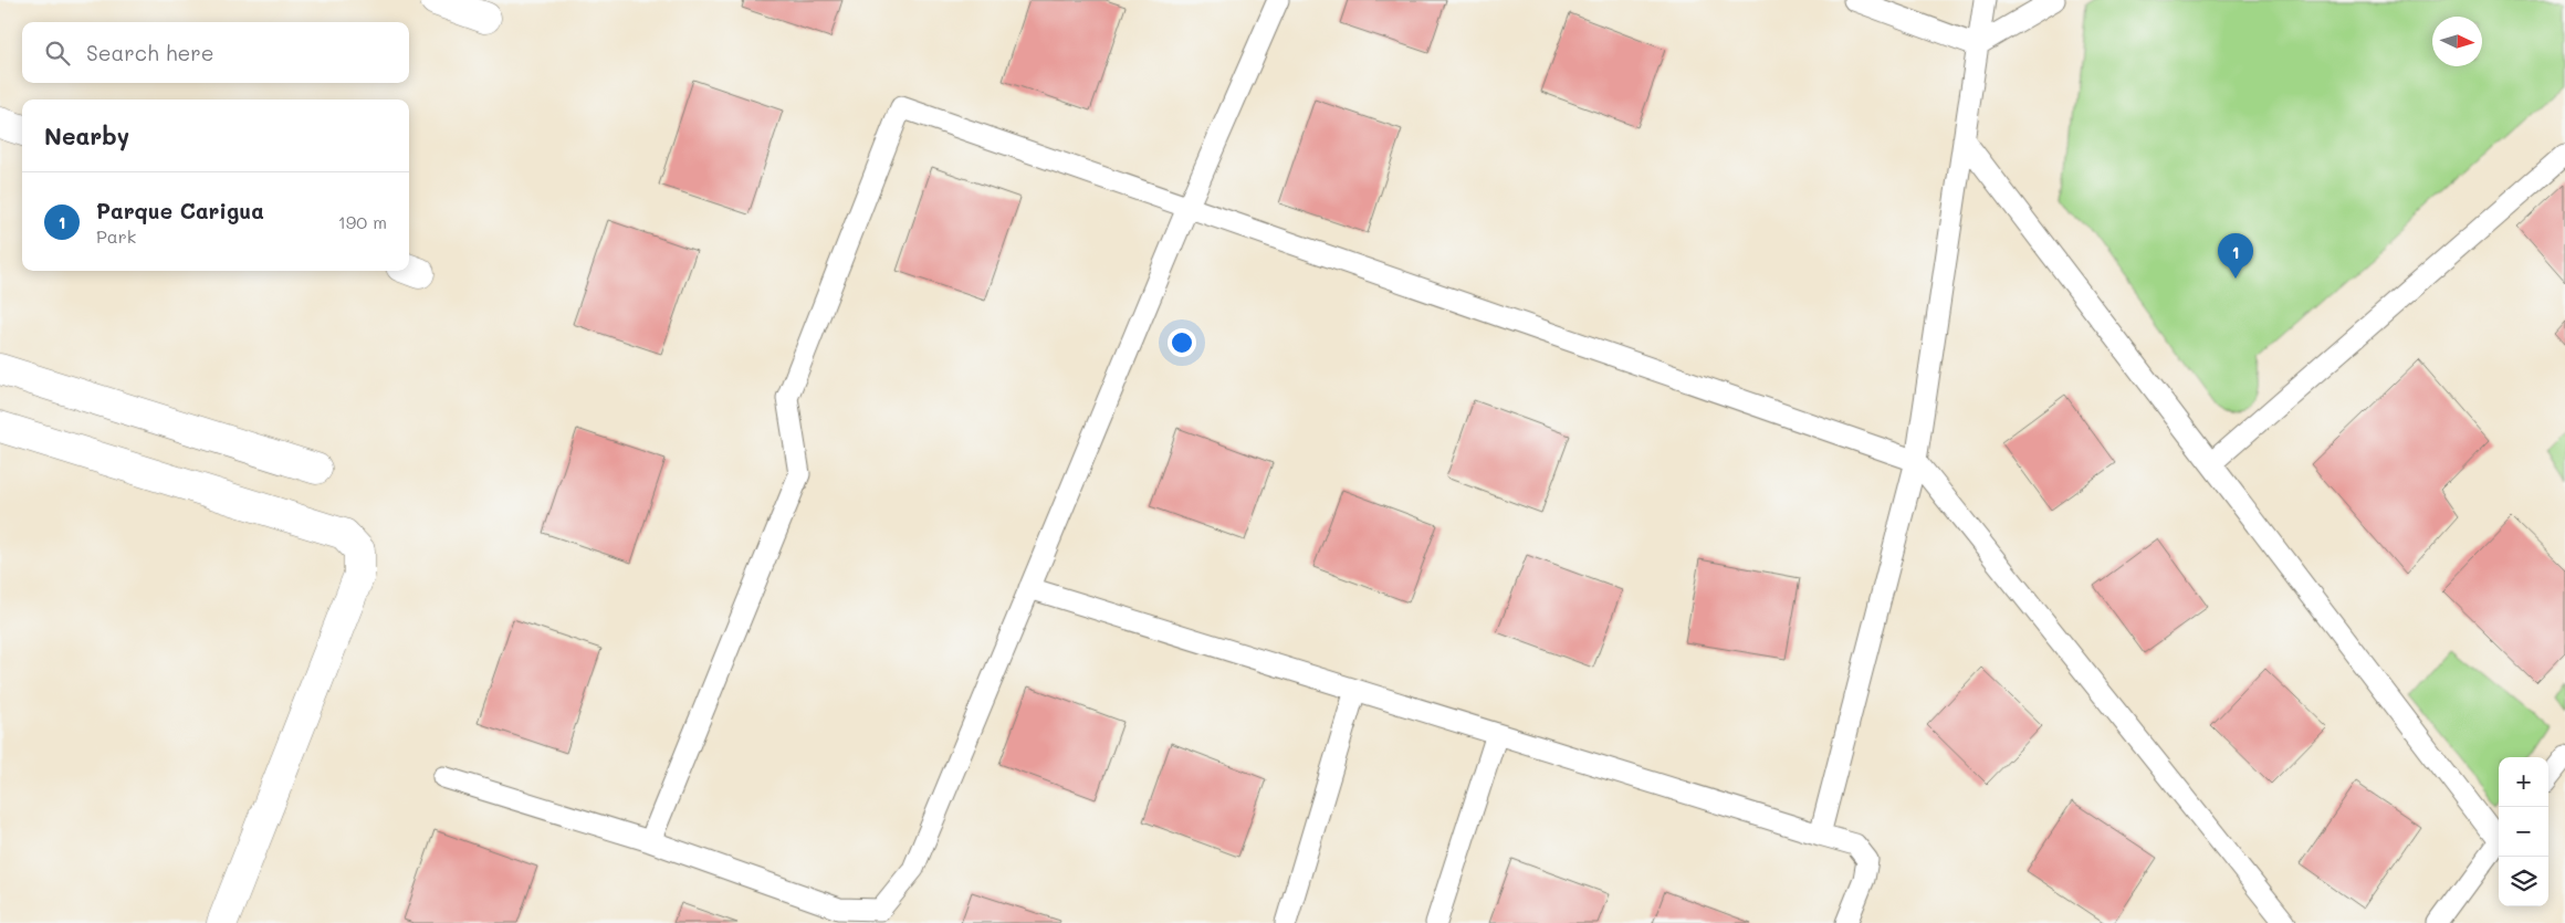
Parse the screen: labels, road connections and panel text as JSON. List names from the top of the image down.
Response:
{
  "north": "right",
  "page": {
    "search": "Search here",
    "heading": "Nearby",
    "list": [
      {
        "mark": "1",
        "name": "Parque Carigua",
        "note": "Park",
        "value": "190 m"
      }
    ],
    "pins": "1",
    "map_buttons": ["+", "−"]
  }
}
